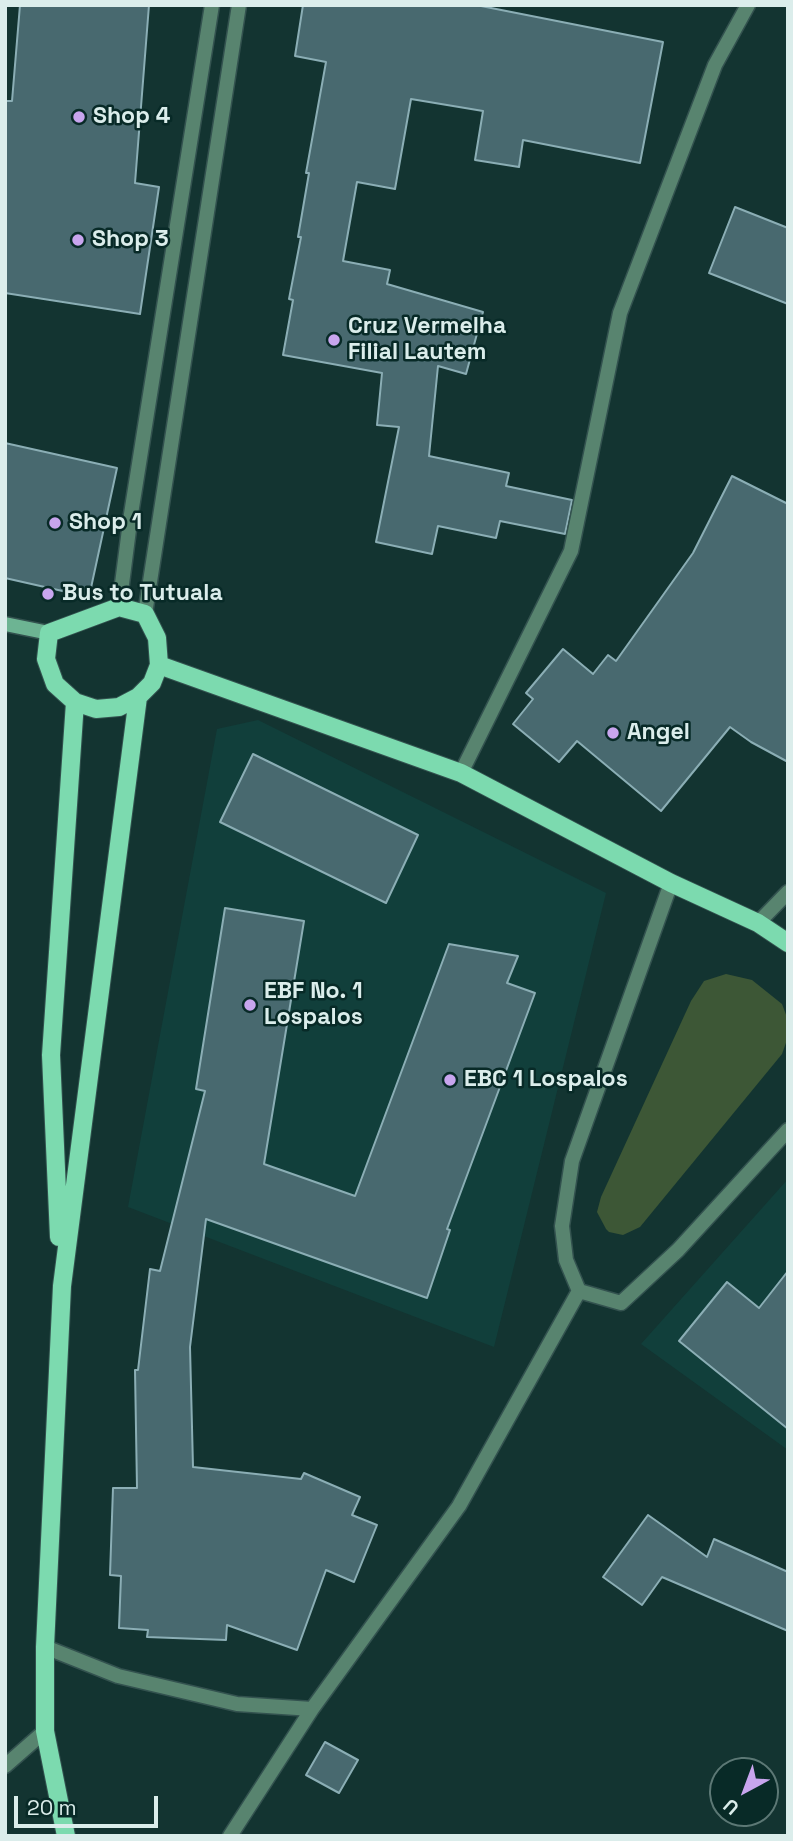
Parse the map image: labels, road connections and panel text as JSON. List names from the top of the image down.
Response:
{
  "places": [
    "Shop 4",
    "Shop 3",
    "Cruz Vermelha Filial Lautem",
    "Shop 1",
    "Bus to Tutuala",
    "Angel",
    "EBF No. 1 Lospalos",
    "EBC 1 Lospalos"
  ],
  "scale_bar": "20 m",
  "north": "bottom left"
}
